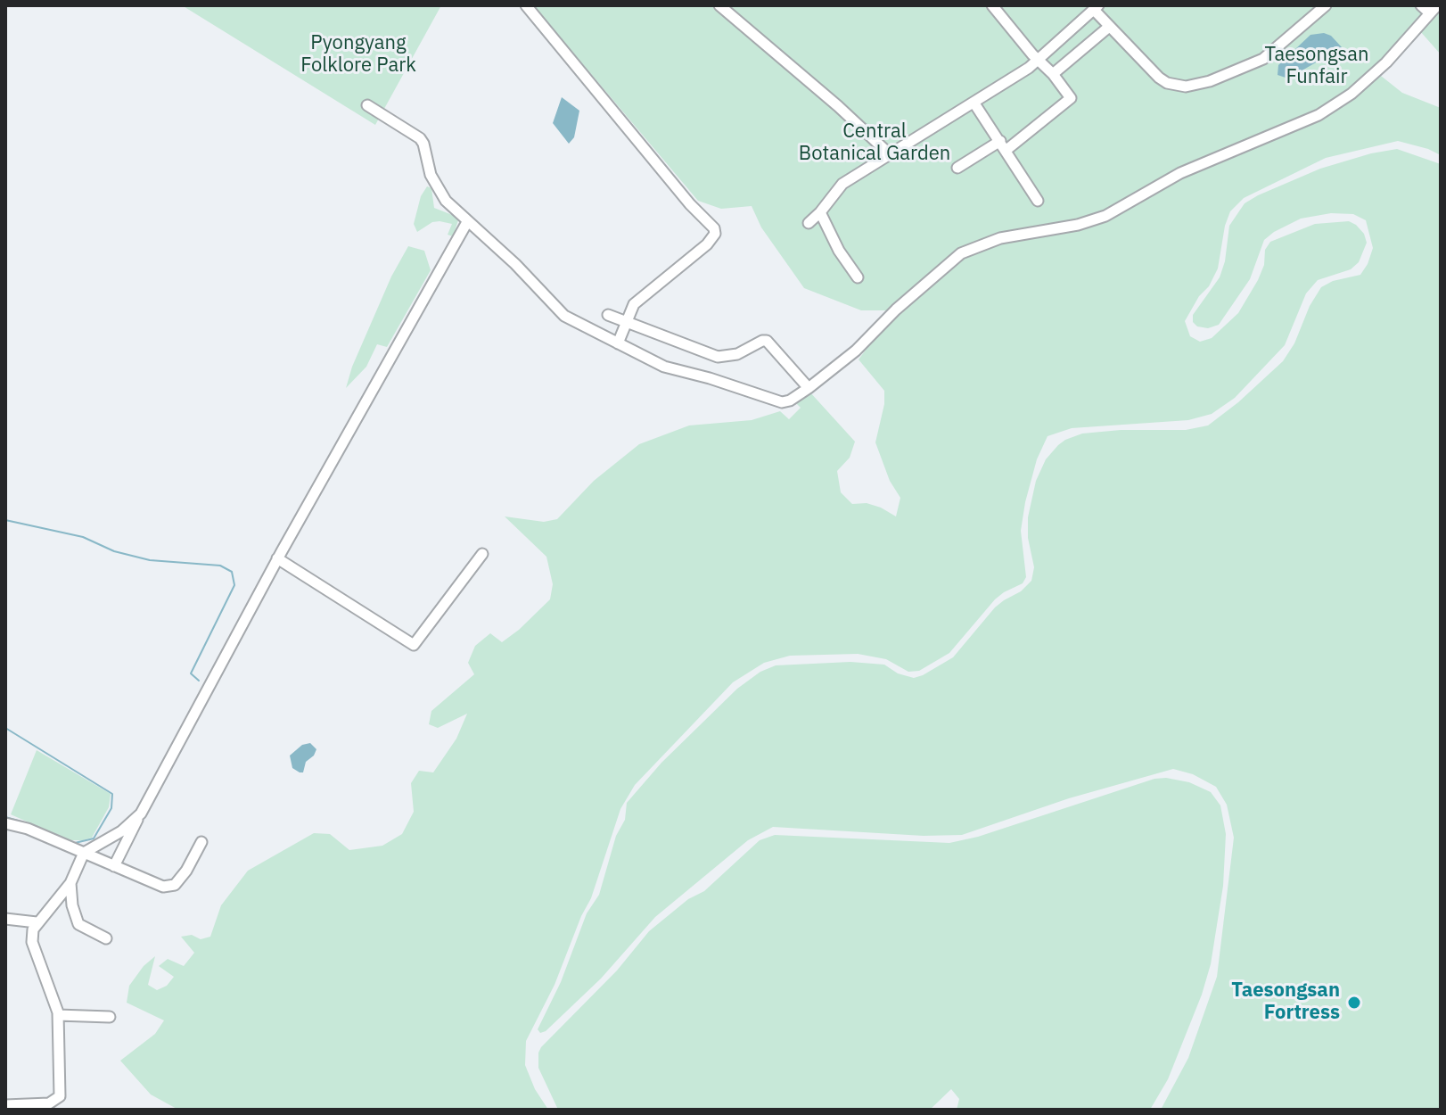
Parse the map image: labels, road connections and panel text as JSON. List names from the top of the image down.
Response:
{
  "parks": ["Pyongyang Folklore Park", "Taesongsan Funfair", "Central Botanical Garden"],
  "places": ["Taesongsan Fortress"]
}
